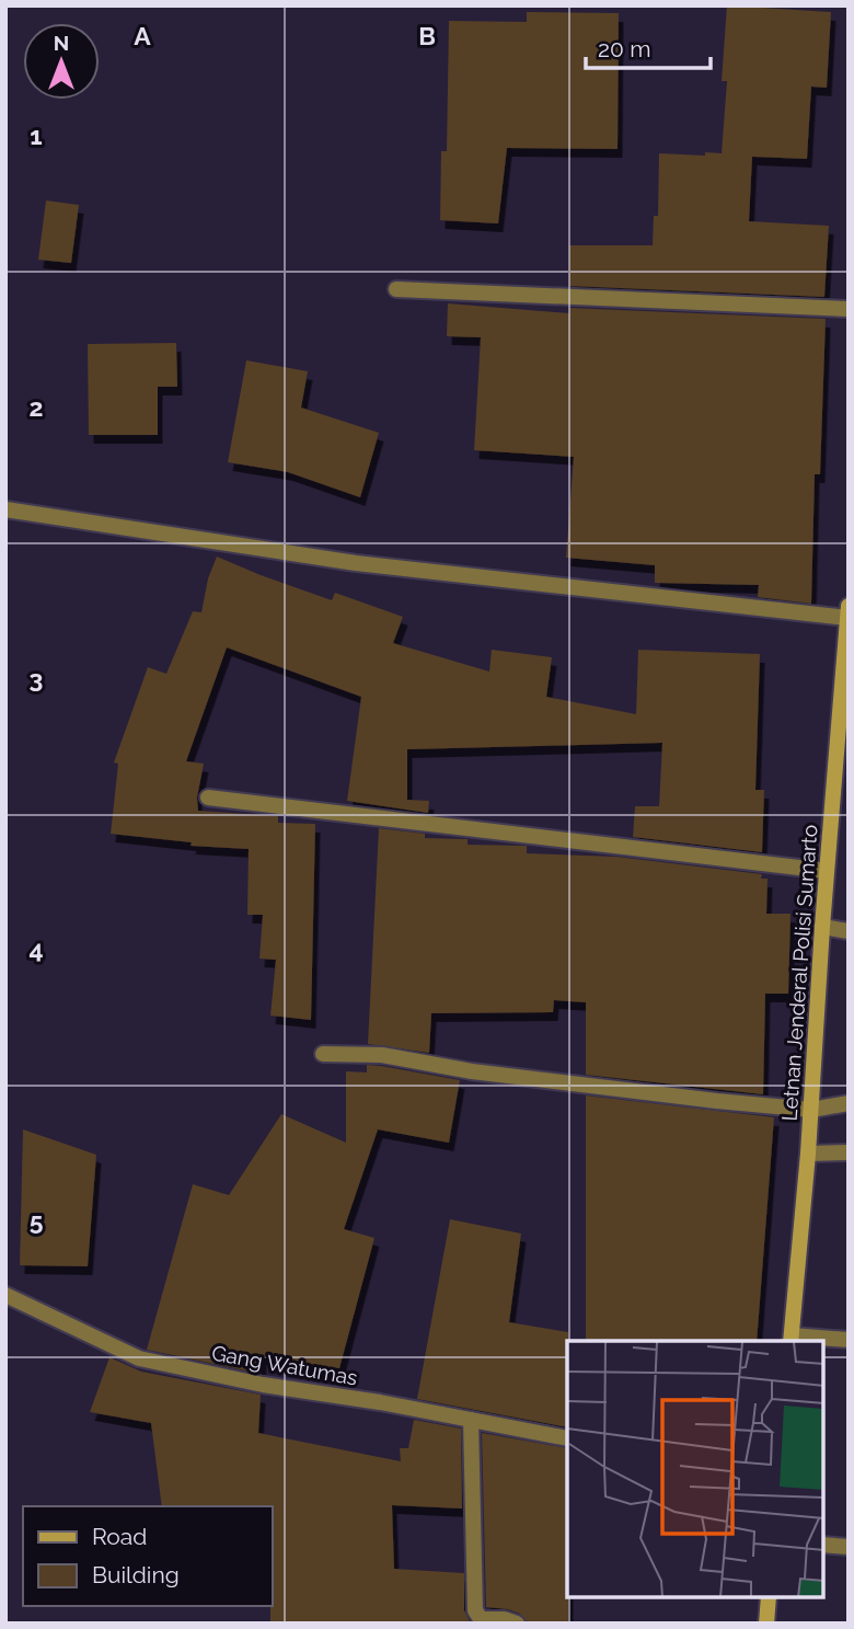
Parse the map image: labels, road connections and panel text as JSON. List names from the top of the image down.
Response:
{
  "streets": {
    "street": ["Letnan Jenderal Polisi Sumarto", "Gang Watumas"]
  },
  "legend": ["Road", "Building"],
  "scale_bar": "20 m",
  "north": "top",
  "grid": {
    "columns": ["A", "B"],
    "rows": [
      "1",
      "2",
      "3",
      "4",
      "5"
    ]
  }
}
